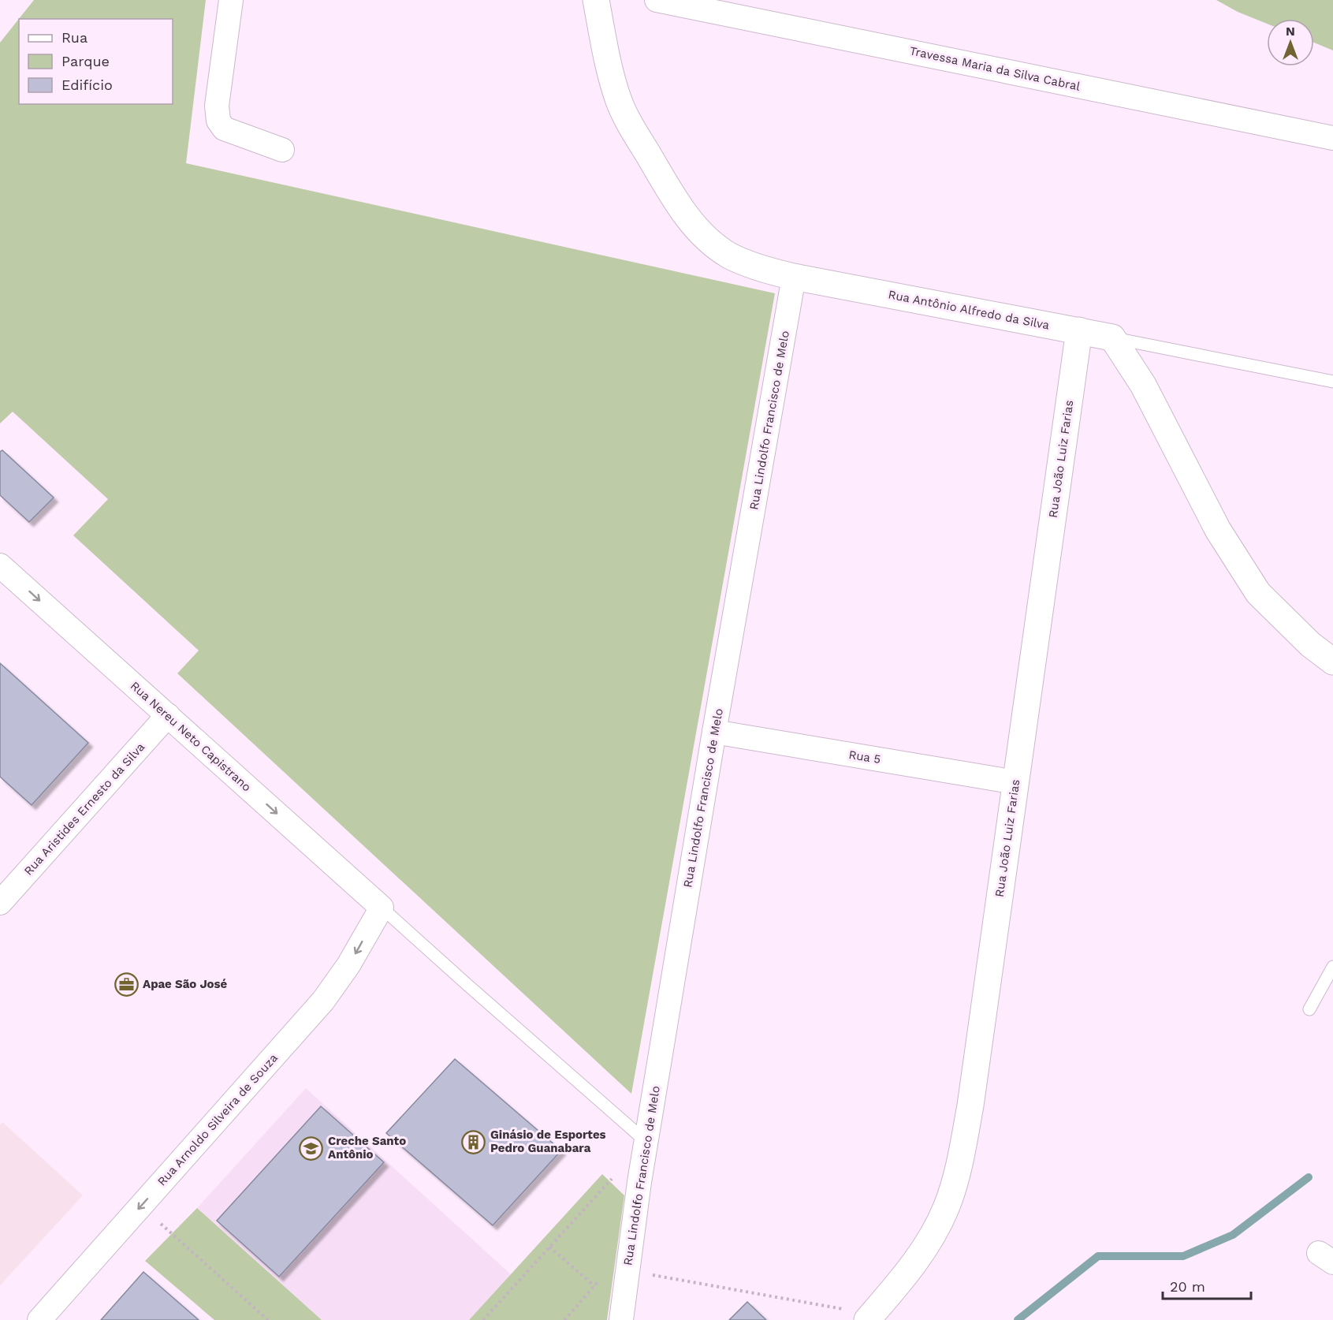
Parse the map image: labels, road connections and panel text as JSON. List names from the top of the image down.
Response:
{
  "streets": {
    "street": [
      "Travessa Maria da Silva Cabral",
      "Rua Antônio Alfredo da Silva",
      "Rua Lindolfo Francisco de Melo",
      "Rua João Luiz Farias",
      "Rua Nereu Neto Capistrano",
      "Rua 5",
      "Rua Aristides Ernesto da Silva",
      "Rua Arnoldo Silveira de Souza"
    ]
  },
  "crossings": [
    ["Rua Antônio Alfredo da Silva", "Rua Lindolfo Francisco de Melo"],
    ["Rua Antônio Alfredo da Silva", "Rua João Luiz Farias"],
    ["Rua Lindolfo Francisco de Melo", "Rua 5"],
    ["Rua João Luiz Farias", "Rua 5"],
    ["Rua Nereu Neto Capistrano", "Rua Aristides Ernesto da Silva"],
    ["Rua Nereu Neto Capistrano", "Rua Arnoldo Silveira de Souza"]
  ],
  "one_way": ["Rua Nereu Neto Capistrano", "Rua Arnoldo Silveira de Souza"],
  "places": {
    "office": ["Apae São José"],
    "building": ["Ginásio de Esportes Pedro Guanabara"],
    "school or university": ["Creche Santo Antônio"]
  },
  "legend": ["Rua", "Parque", "Edifício"],
  "scale_bar": "20 m",
  "north": "top"
}
